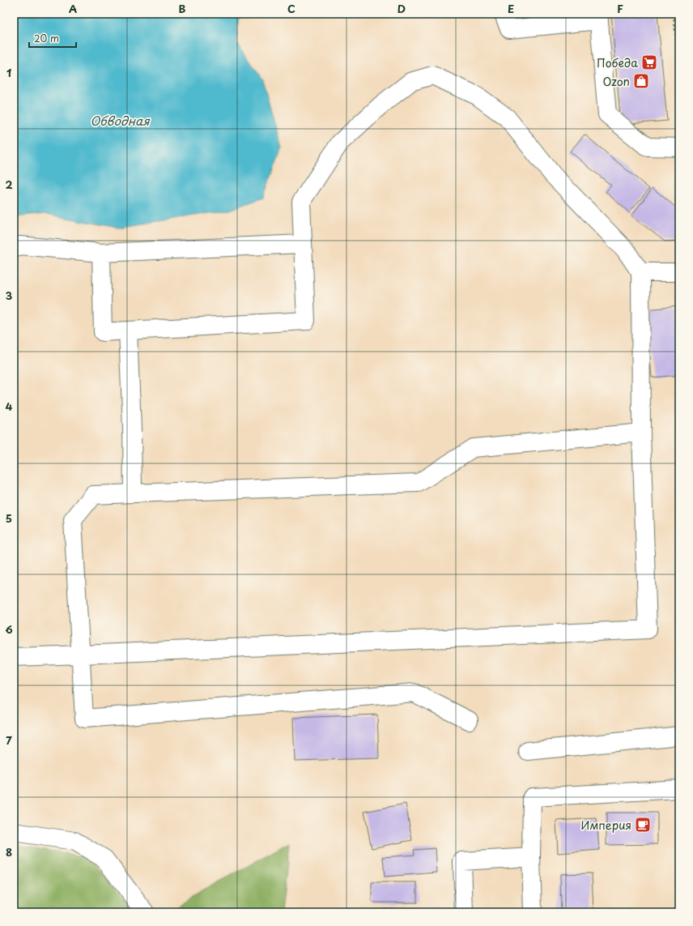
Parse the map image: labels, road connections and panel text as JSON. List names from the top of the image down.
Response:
{
  "water": ["Обводная"],
  "places": {
    "supermarket": ["Победа"],
    "shop": ["Ozon"],
    "cafe": ["Империя"]
  },
  "scale_bar": "20 m",
  "grid": {
    "columns": [
      "A",
      "B",
      "C",
      "D",
      "E",
      "F"
    ],
    "rows": [
      "1",
      "2",
      "3",
      "4",
      "5",
      "6",
      "7",
      "8"
    ]
  }
}
